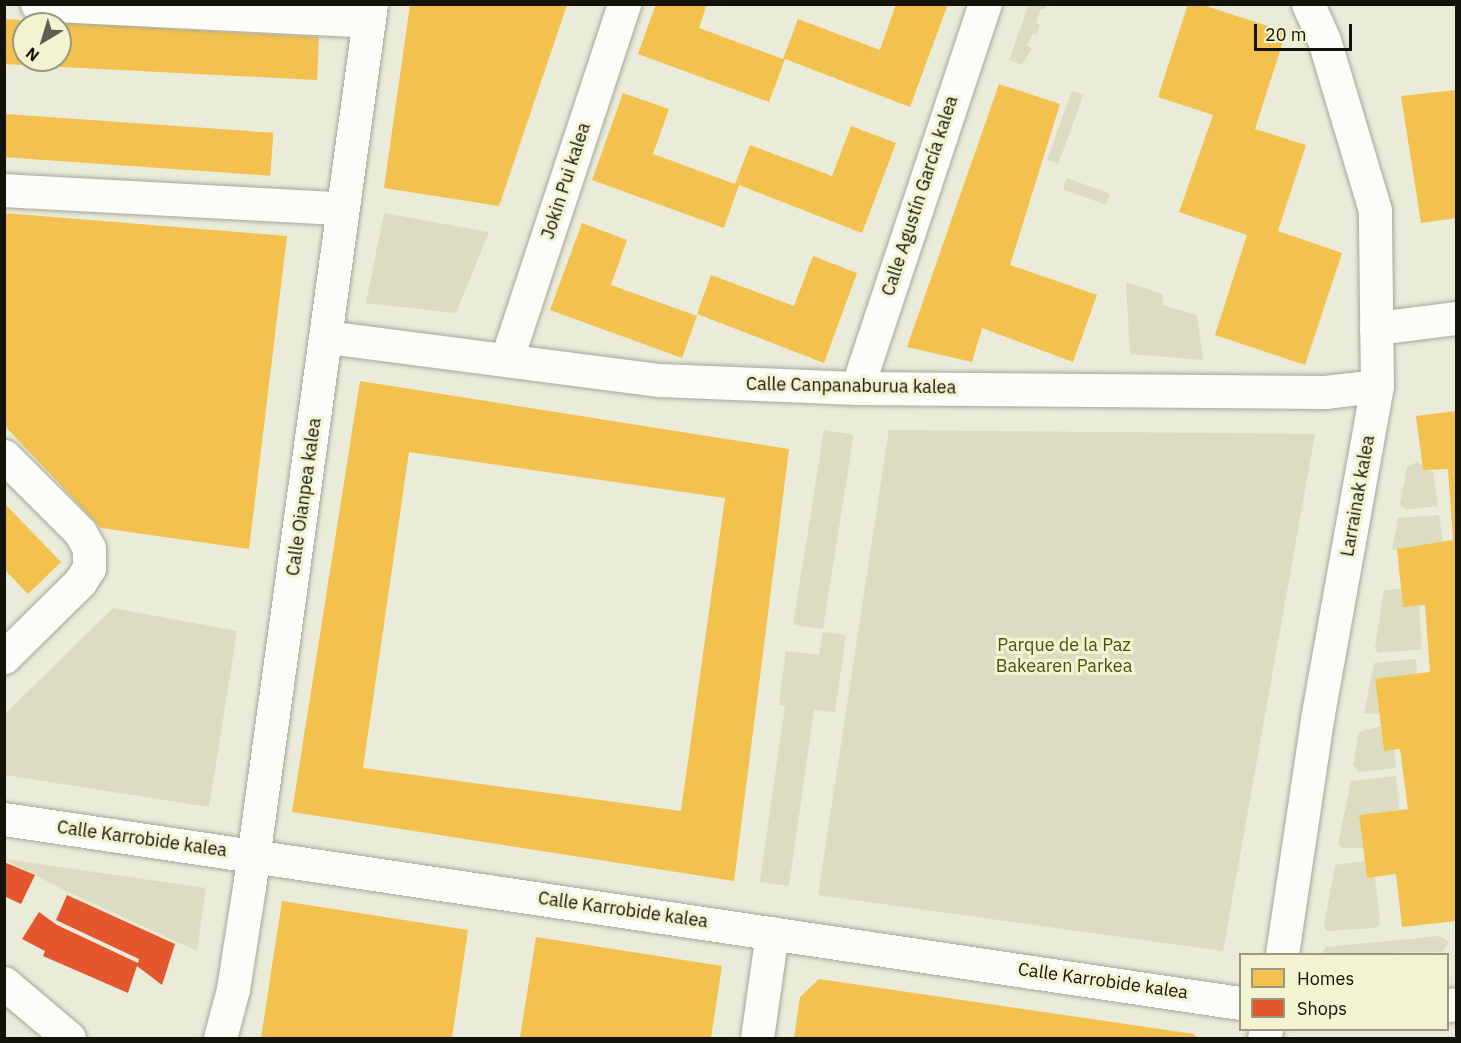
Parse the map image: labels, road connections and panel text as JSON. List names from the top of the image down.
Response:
{
  "streets": {
    "street": [
      "Jokin Pui kalea",
      "Calle Agustín García kalea",
      "Calle Canpanaburua kalea",
      "Larrainak kalea",
      "Calle Oianpea kalea",
      "Calle Karrobide kalea"
    ]
  },
  "crossings": [
    ["Jokin Pui kalea", "Calle Canpanaburua kalea"],
    ["Calle Agustín García kalea", "Calle Canpanaburua kalea"],
    ["Calle Canpanaburua kalea", "Larrainak kalea"],
    ["Calle Canpanaburua kalea", "Calle Oianpea kalea"],
    ["Calle Oianpea kalea", "Calle Karrobide kalea"]
  ],
  "parks": ["Parque de la Paz Bakearen Parkea"],
  "legend": ["Homes", "Shops"],
  "scale_bar": "20 m",
  "north": "bottom left"
}
